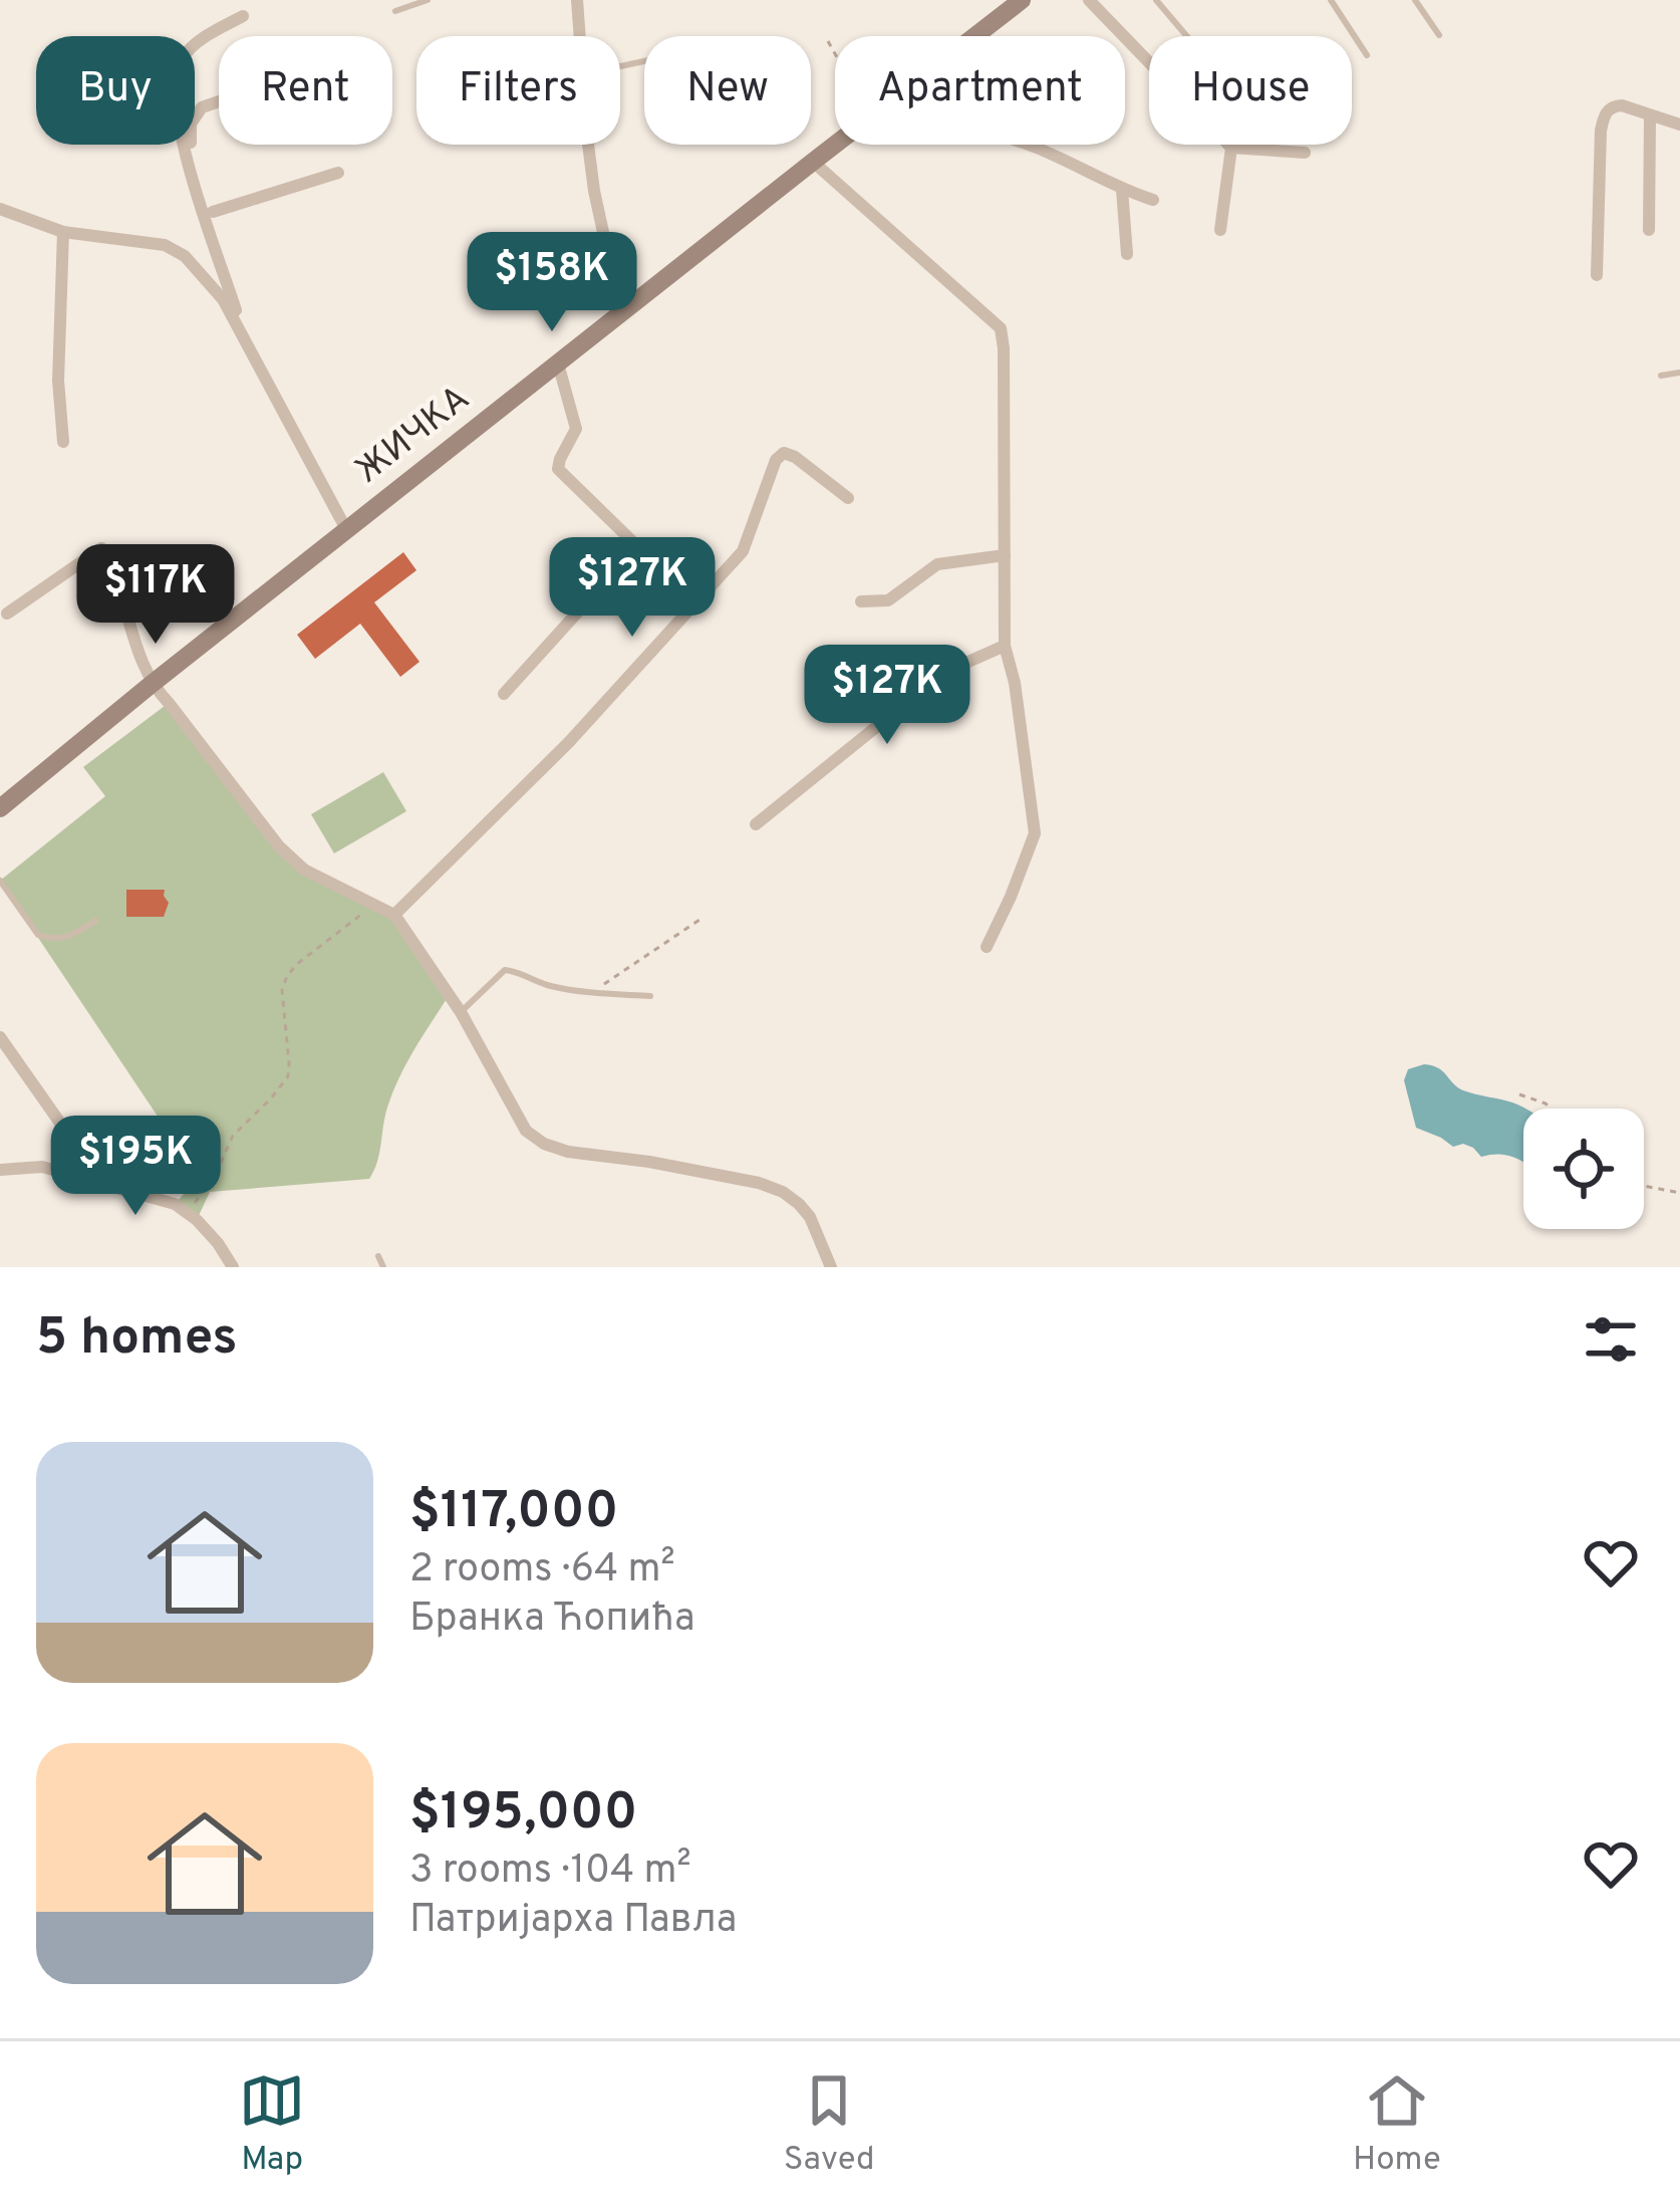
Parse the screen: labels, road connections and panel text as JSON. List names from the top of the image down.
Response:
{
  "streets": {
    "main road": ["ЖИЧКА"]
  },
  "page": {
    "chip": [
      "Buy",
      "Rent",
      "Filters",
      "New",
      "Apartment",
      "House"
    ],
    "price": [
      "$158K",
      "$127K",
      "$117K",
      "$127K",
      "$195K"
    ],
    "heading": "5 homes",
    "list": [
      {
        "name": "$117,000",
        "note": "2 rooms · 64 m² · Бранка Ћопића"
      },
      {
        "name": "$195,000",
        "note": "3 rooms · 104 m² · Патријарха Павла"
      }
    ],
    "tabs": ["Map", "Saved", "Home"]
  }
}
